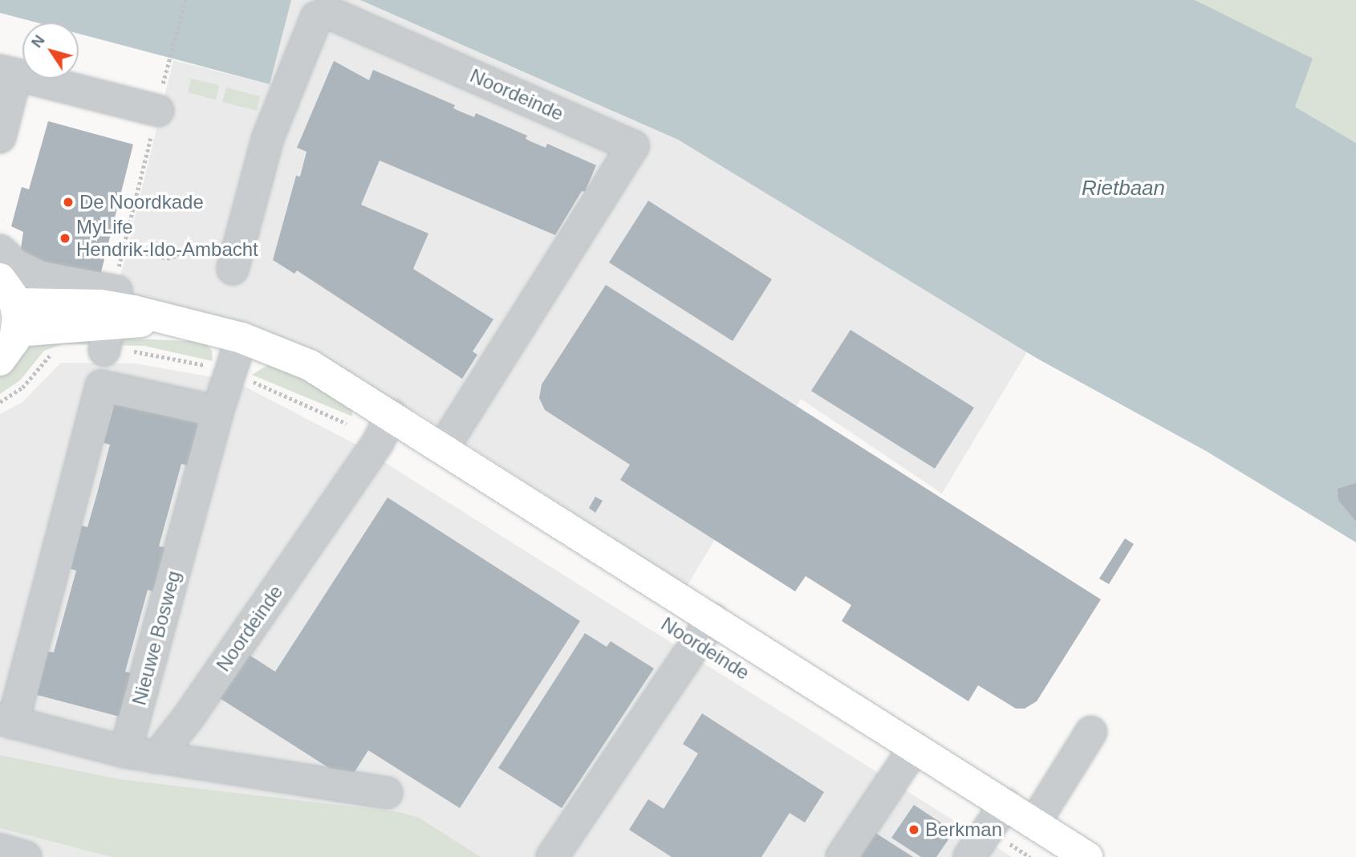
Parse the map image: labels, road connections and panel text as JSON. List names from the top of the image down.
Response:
{
  "streets": {
    "main road": ["Noordeinde"],
    "street": ["Nieuwe Bosweg"]
  },
  "crossings": [
    ["Noordeinde", "Nieuwe Bosweg"]
  ],
  "water": ["Rietbaan"],
  "places": ["De Noordkade", "MyLife Hendrik-Ido-Ambacht", "Berkman"],
  "north": "top left"
}
